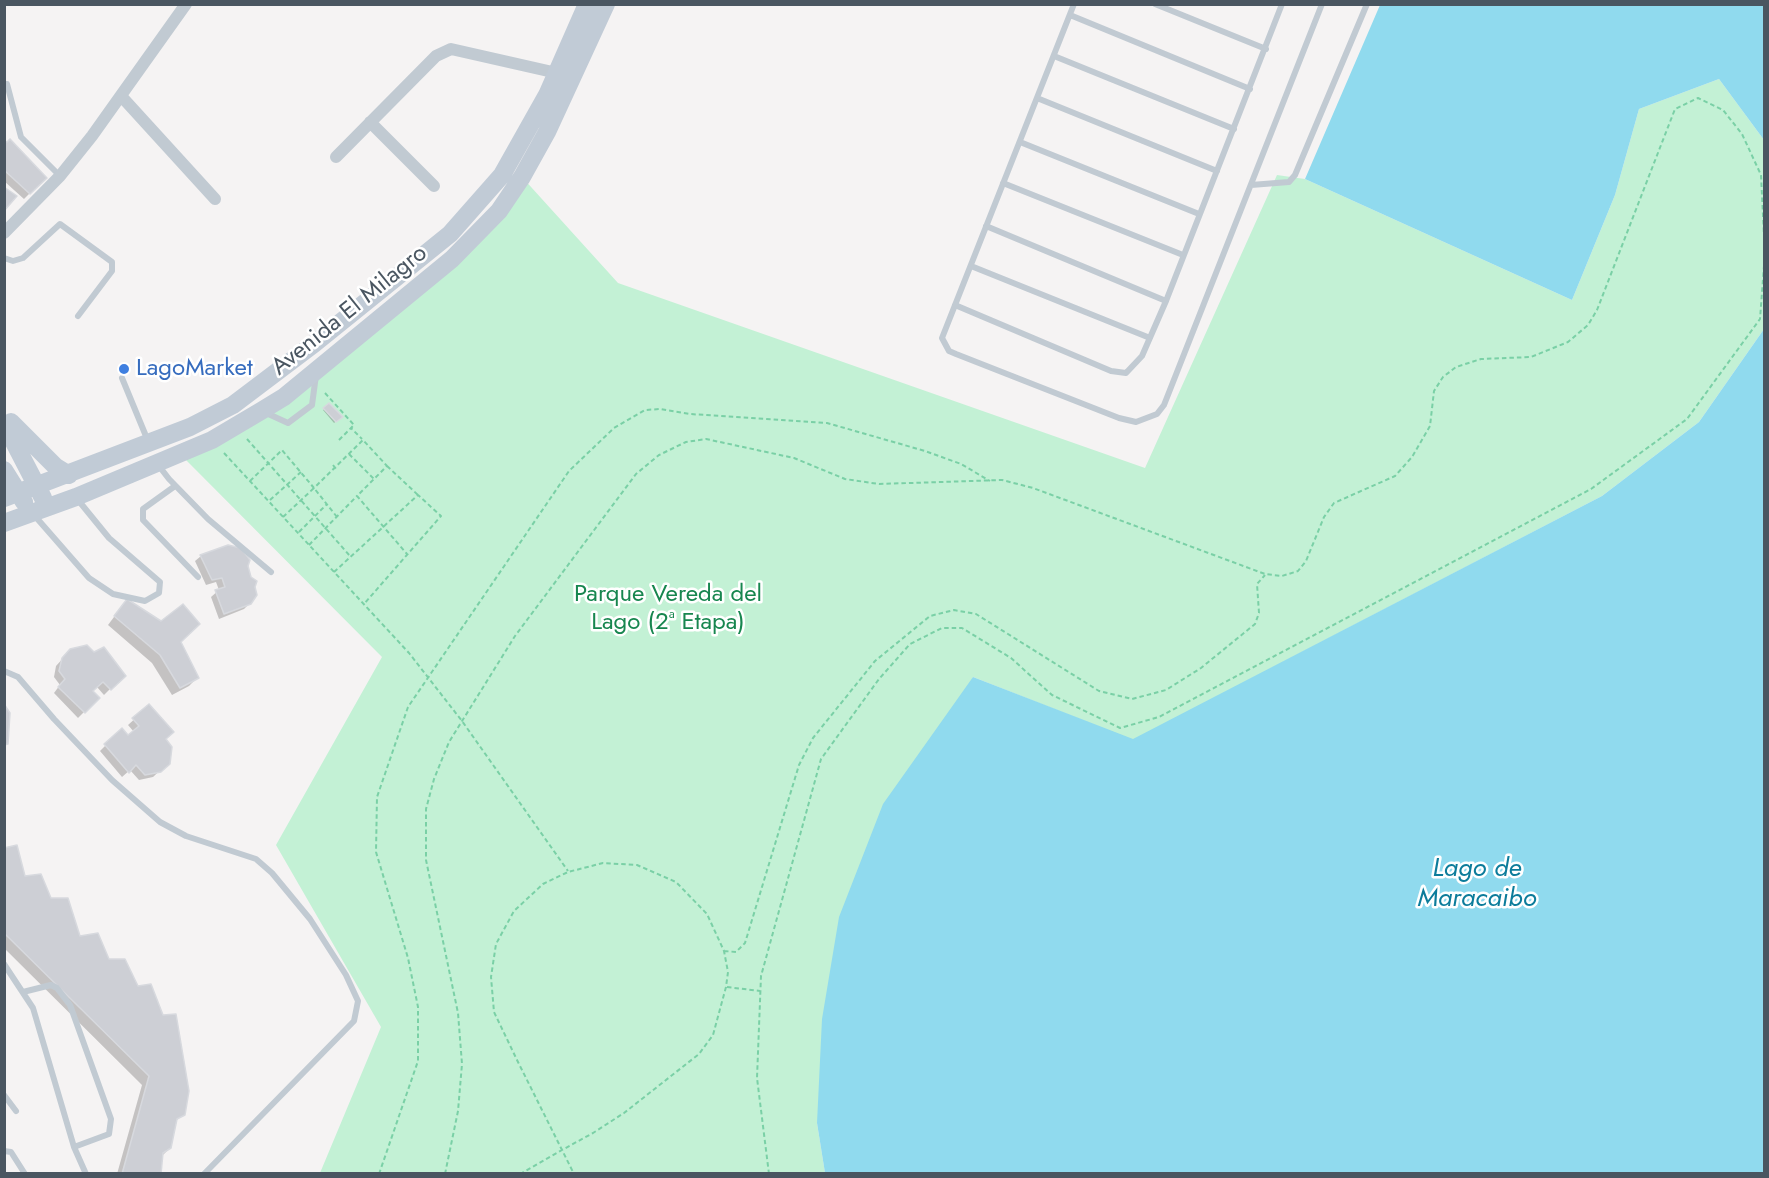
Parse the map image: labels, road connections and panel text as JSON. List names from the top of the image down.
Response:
{
  "streets": {
    "main road": ["Avenida El Milagro"]
  },
  "water": ["Lago de Maracaibo"],
  "parks": ["Parque Vereda del Lago (2ª Etapa)"],
  "places": ["LagoMarket"]
}
